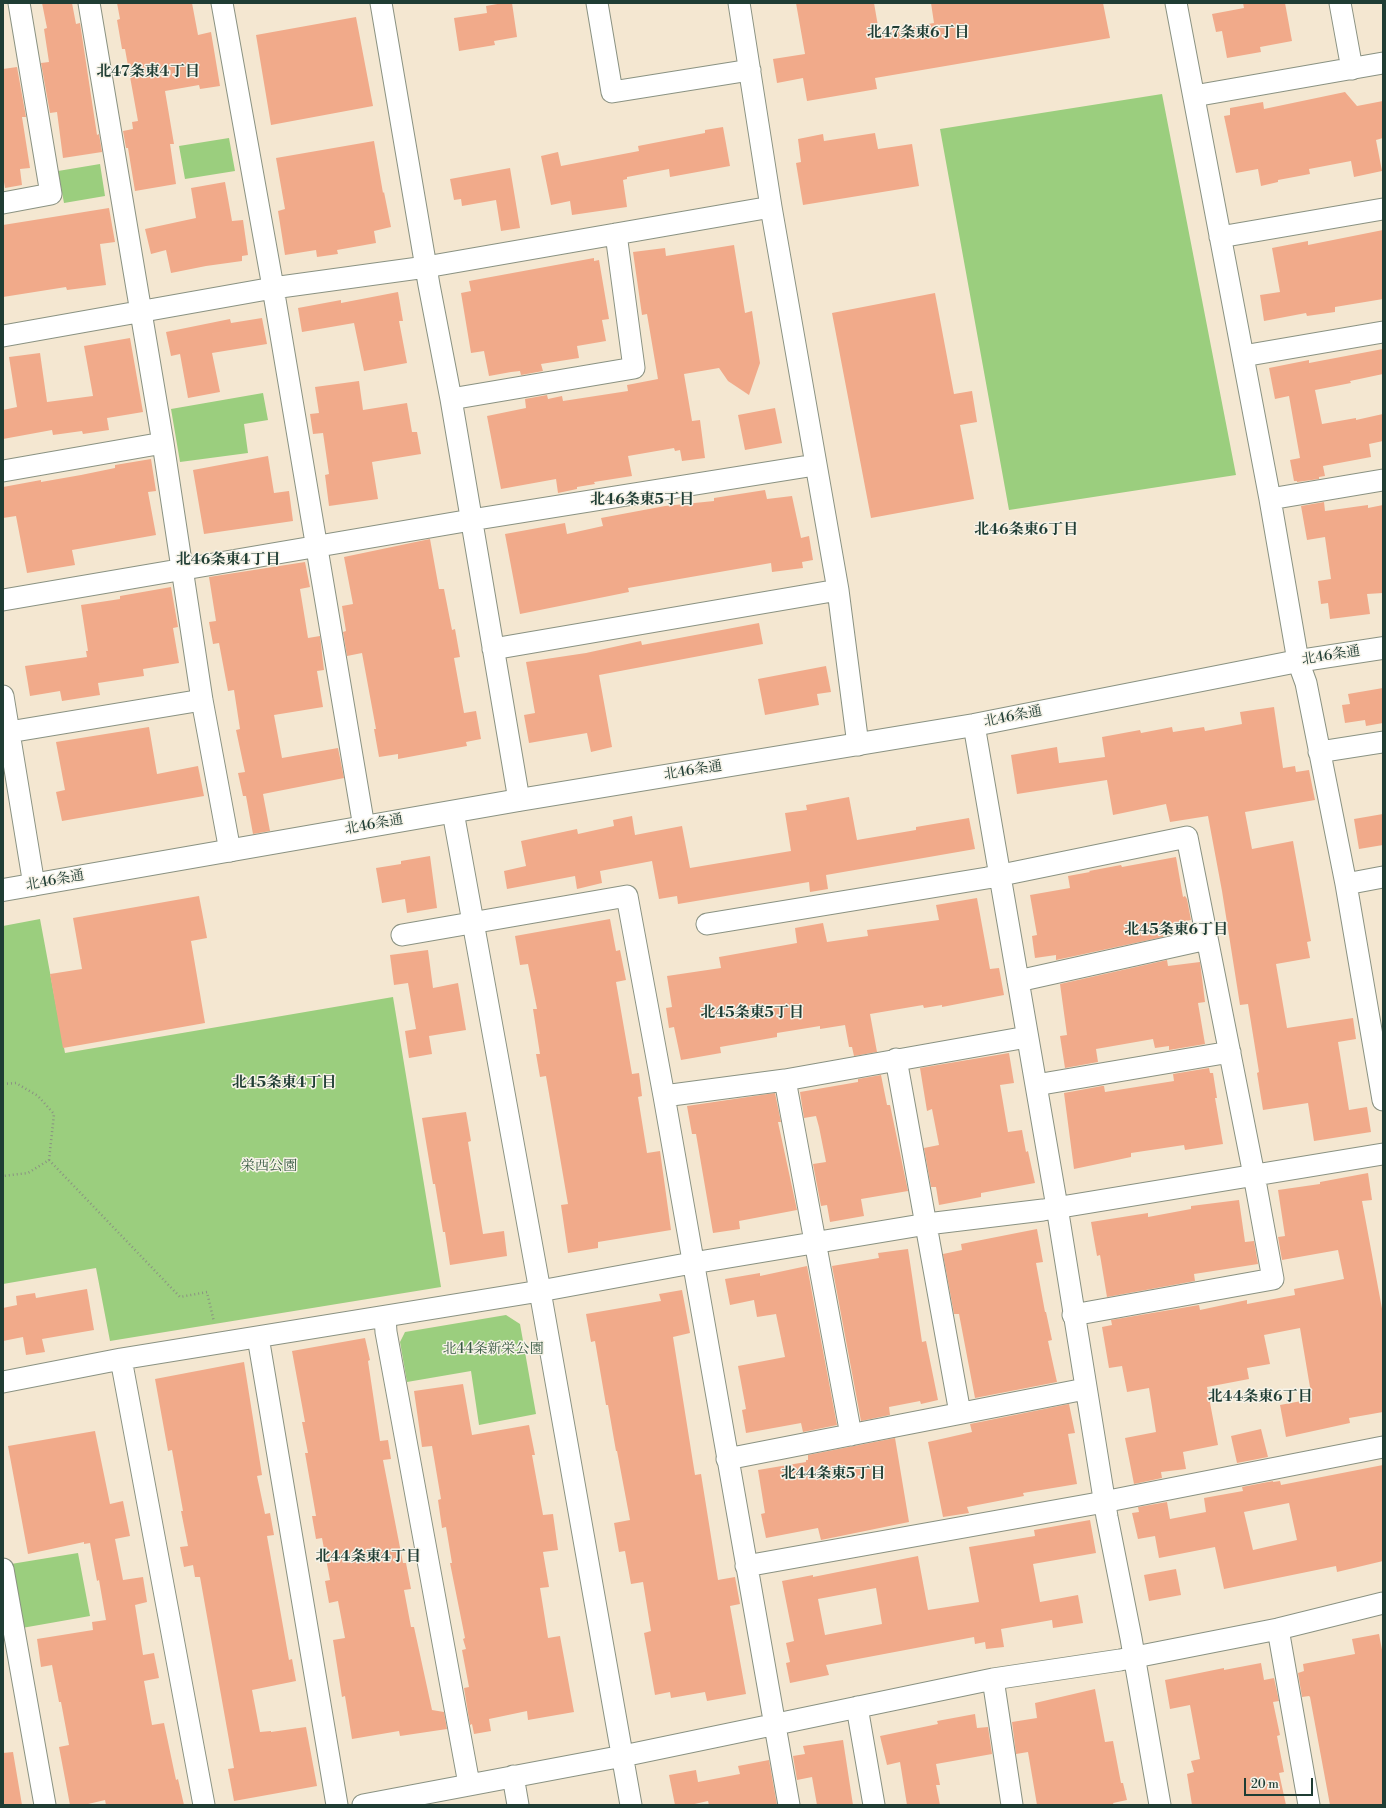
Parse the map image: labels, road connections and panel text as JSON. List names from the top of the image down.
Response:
{
  "streets": {
    "street": ["北46条通"]
  },
  "districts": [
    "北47条東6丁目",
    "北47条東4丁目",
    "北46条東5丁目",
    "北46条東6丁目",
    "北46条東4丁目",
    "北45条東6丁目",
    "北45条東5丁目",
    "北45条東4丁目",
    "北44条東6丁目",
    "北44条東5丁目",
    "北44条東4丁目"
  ],
  "parks": ["栄西公園", "北44条新栄公園"],
  "scale_bar": "20 m"
}
